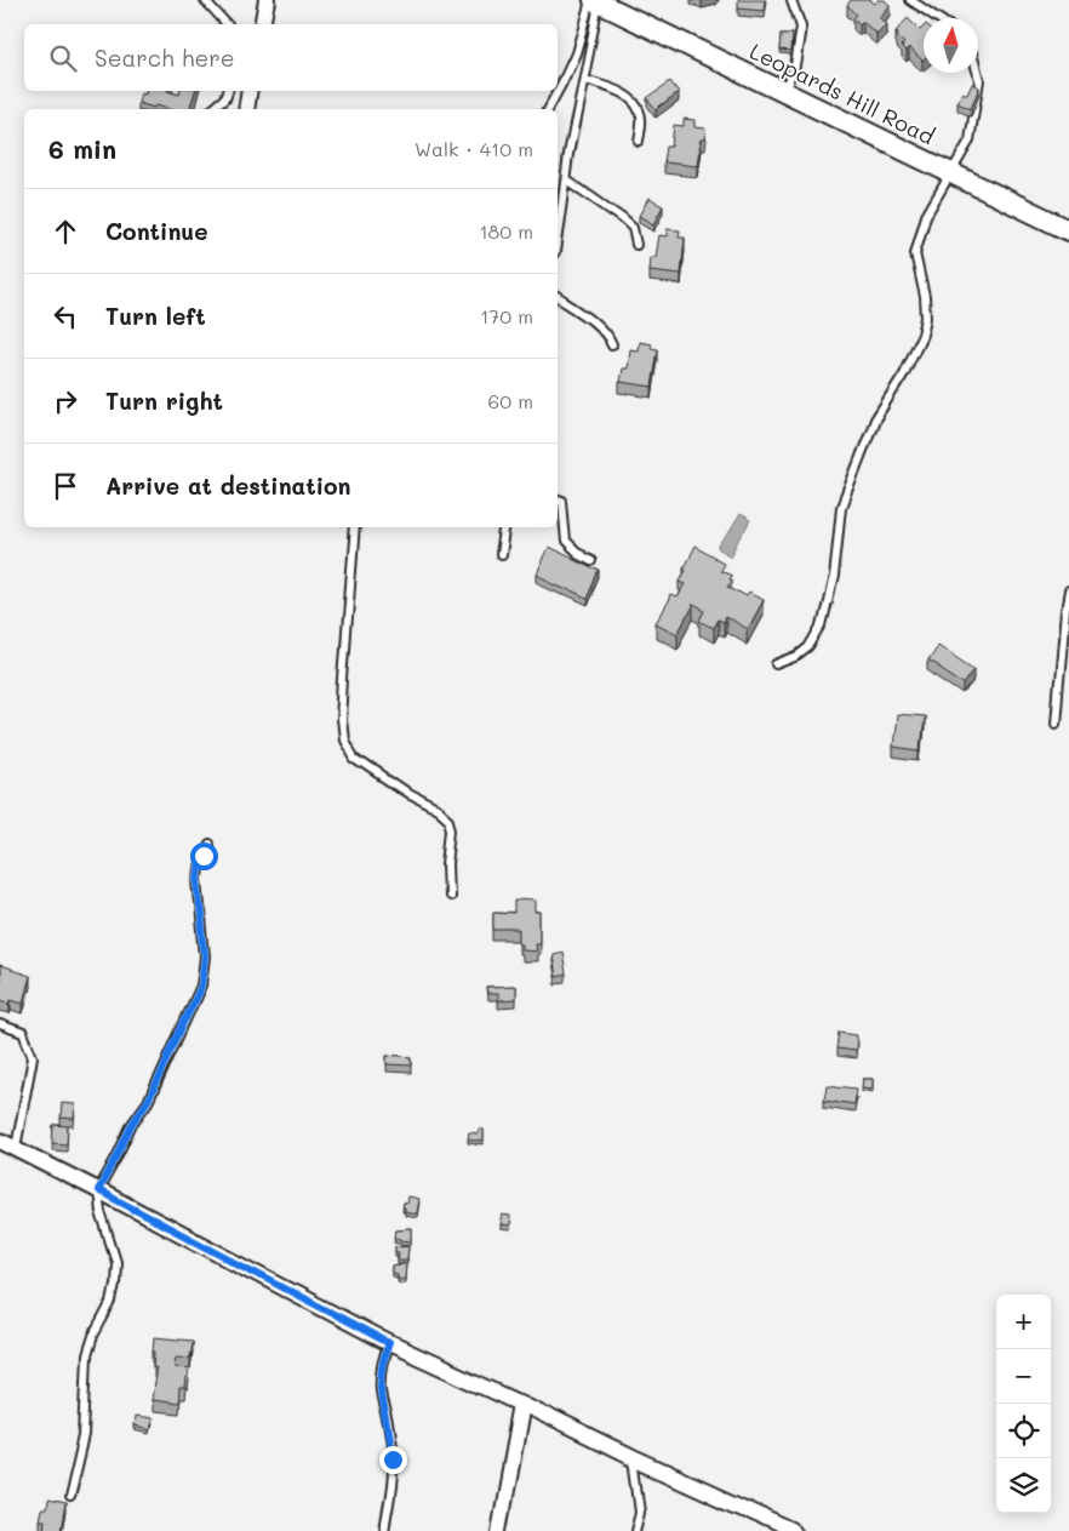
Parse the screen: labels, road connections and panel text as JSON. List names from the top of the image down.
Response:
{
  "streets": {
    "main road": ["Leopards Hill Road"]
  },
  "north": "top",
  "page": {
    "search": "Search here",
    "heading": ["6 min", "Walk · 410 m"],
    "list": [
      ["Continue", "180 m"],
      ["Turn left", "170 m"],
      ["Turn right", "60 m"],
      "Arrive at destination"
    ],
    "map_buttons": ["+", "−"]
  }
}
